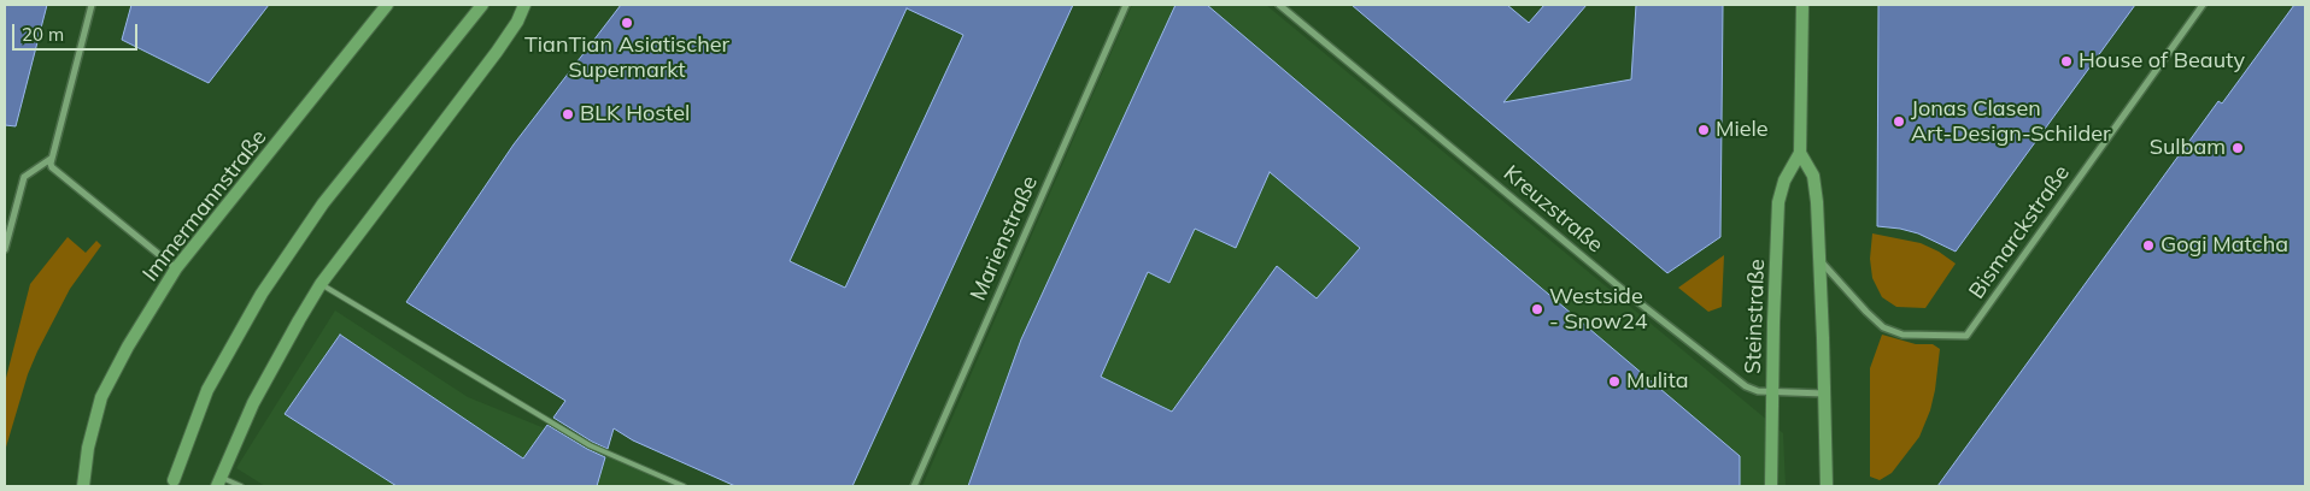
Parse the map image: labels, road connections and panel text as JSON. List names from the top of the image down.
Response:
{
  "streets": {
    "street": [
      "Immermannstraße",
      "Kreuzstraße",
      "Bismarckstraße",
      "Marienstraße",
      "Steinstraße"
    ]
  },
  "crossings": [
    ["Kreuzstraße", "Steinstraße"],
    ["Bismarckstraße", "Steinstraße"]
  ],
  "places": [
    "TianTian Asiatischer Supermarkt",
    "House of Beauty",
    "BLK Hostel",
    "Jonas Clasen Art-Design-Schilder",
    "Miele",
    "Sulbam",
    "Gogi Matcha",
    "Westside - Snow24",
    "Mulita"
  ],
  "scale_bar": "20 m"
}
